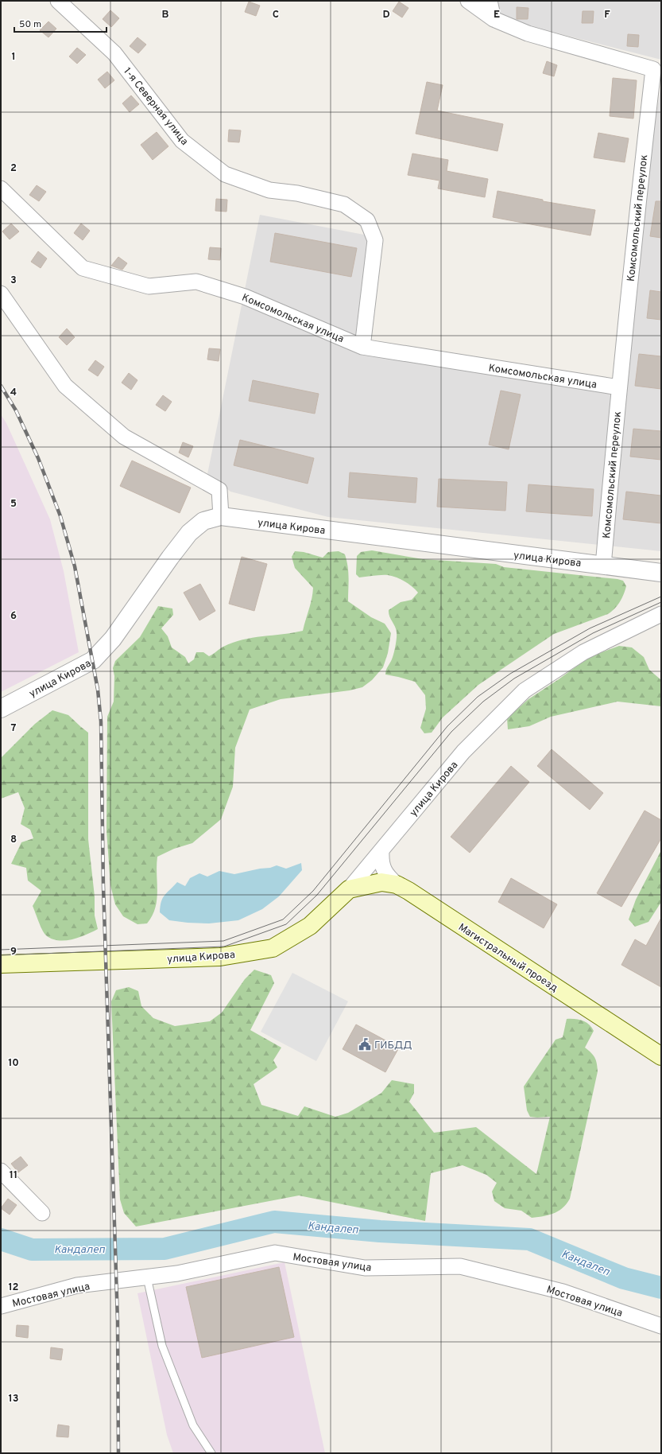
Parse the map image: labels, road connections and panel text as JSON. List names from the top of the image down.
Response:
{
  "streets": {
    "main road": ["улица Кирова", "Магистральный проезд"],
    "street": [
      "1-я Северная улица",
      "Комсомольский переулок",
      "Комсомольская улица",
      "Мостовая улица"
    ]
  },
  "crossings": [
    ["1-я Северная улица", "Комсомольская улица"],
    ["Комсомольский переулок", "Комсомольская улица"],
    ["Комсомольский переулок", "улица Кирова"],
    ["улица Кирова", "Магистральный проезд"]
  ],
  "water": ["Кандалеп"],
  "places": {
    "public building": ["ГИБДД"]
  },
  "scale_bar": "50 m",
  "grid": {
    "columns": [
      "B",
      "C",
      "D",
      "E",
      "F"
    ],
    "rows": [
      "1",
      "2",
      "3",
      "4",
      "5",
      "6",
      "7",
      "8",
      "9",
      "10",
      "11",
      "12",
      "13"
    ]
  }
}
